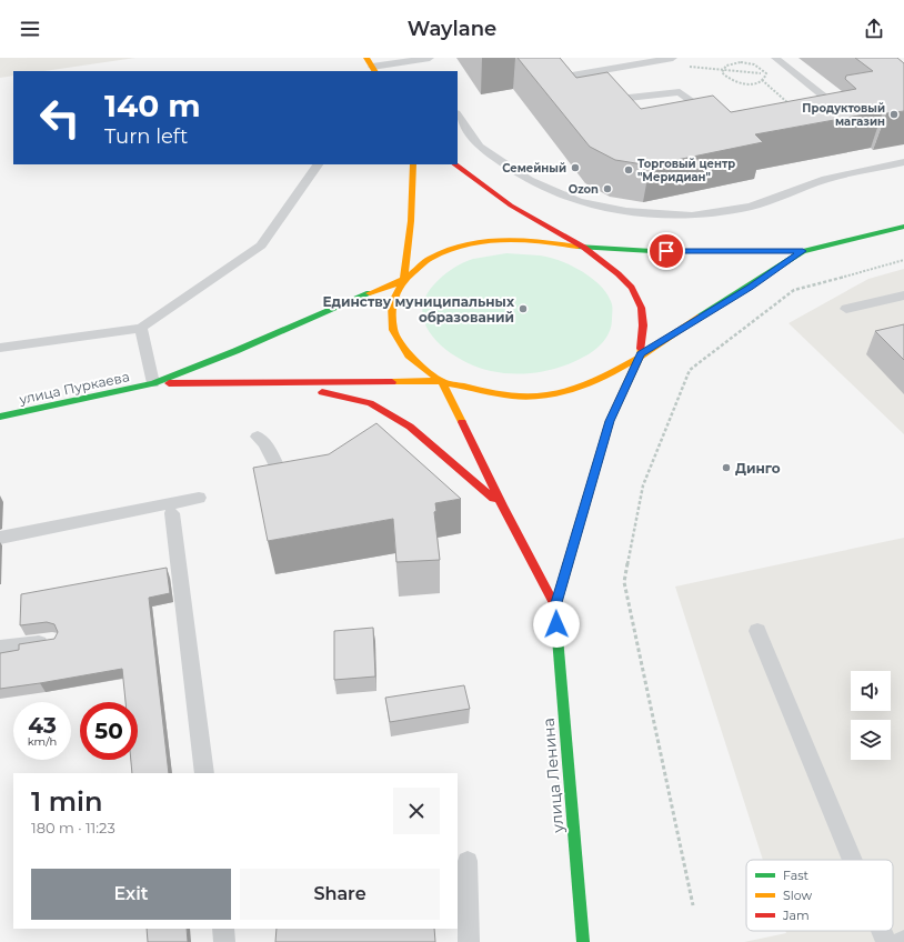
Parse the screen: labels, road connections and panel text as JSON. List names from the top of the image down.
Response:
{
  "streets": {
    "main road": ["улица Пуркаева", "улица Ленина"]
  },
  "places": [
    "Продуктовый магазин",
    "Семейный",
    "Торговый центр \"Меридиан\"",
    "Ozon",
    "Единству муниципальных образований",
    "Динго"
  ],
  "legend": ["Fast", "Slow", "Jam"],
  "page": {
    "header": "Waylane",
    "turn": ["140 m", "Turn left"],
    "speed": "43 km/h",
    "limit": "50",
    "heading": ["1 min", "180 m · 11:23"],
    "buttons": ["Exit", "Share"]
  }
}
